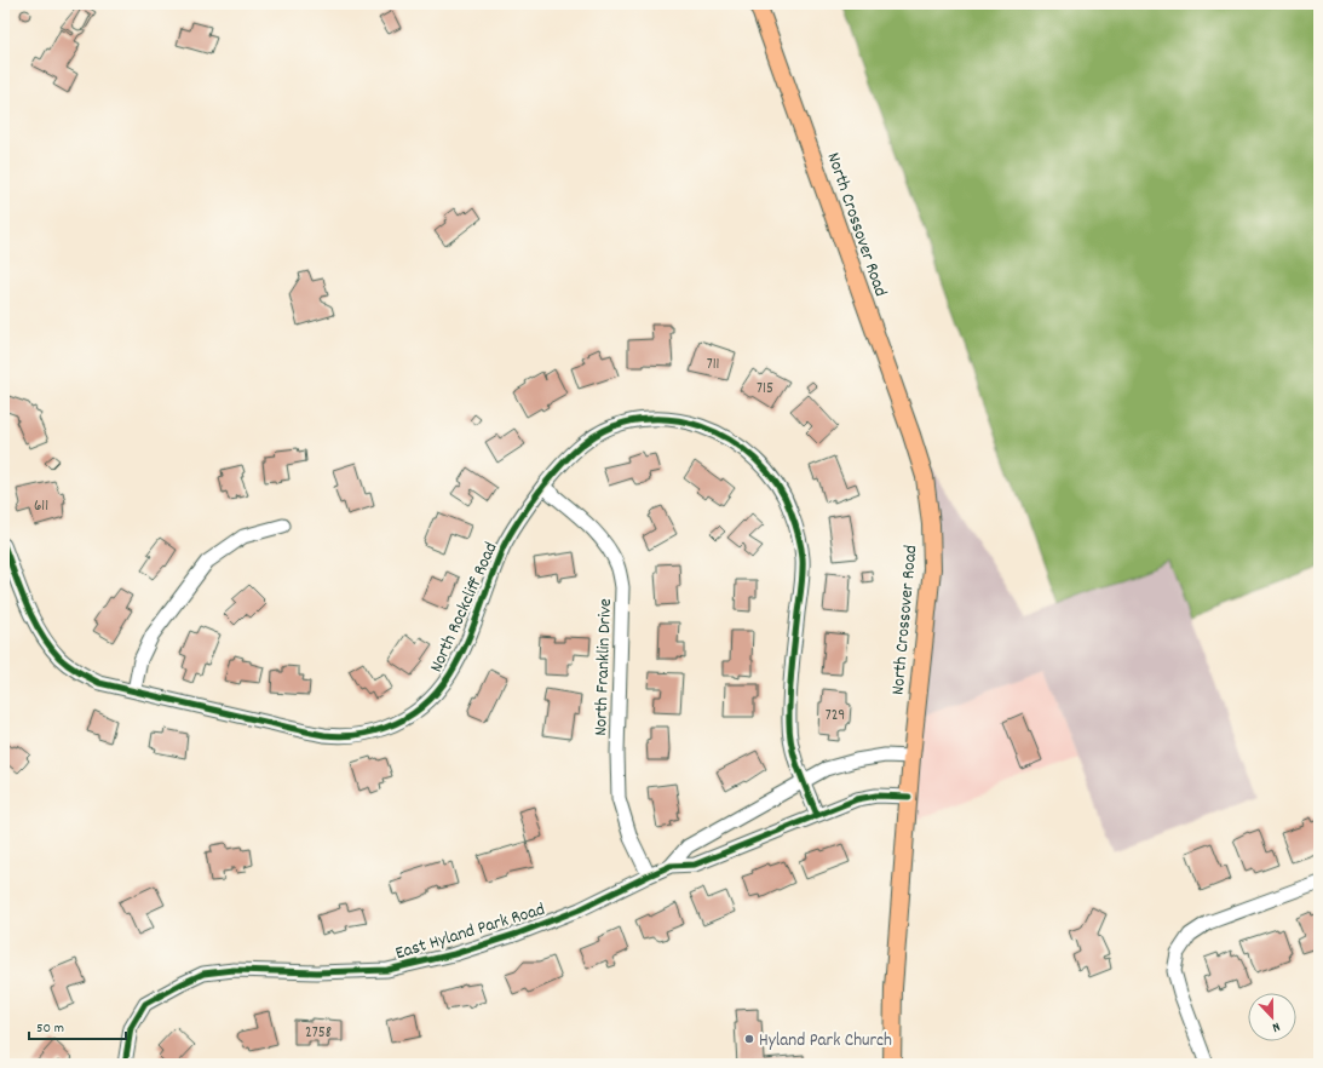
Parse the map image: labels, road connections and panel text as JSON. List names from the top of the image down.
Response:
{
  "streets": {
    "main road": ["North Crossover Road"],
    "street": ["North Rockcliff Road", "North Franklin Drive", "East Hyland Park Road"]
  },
  "crossings": [
    ["North Crossover Road", "East Hyland Park Road"],
    ["North Rockcliff Road", "North Franklin Drive"],
    ["North Rockcliff Road", "East Hyland Park Road"],
    ["North Franklin Drive", "East Hyland Park Road"]
  ],
  "places": ["Hyland Park Church"],
  "house_numbers": [
    "711",
    "715",
    "611",
    "729",
    "2758"
  ],
  "scale_bar": "50 m",
  "north": "bottom"
}
